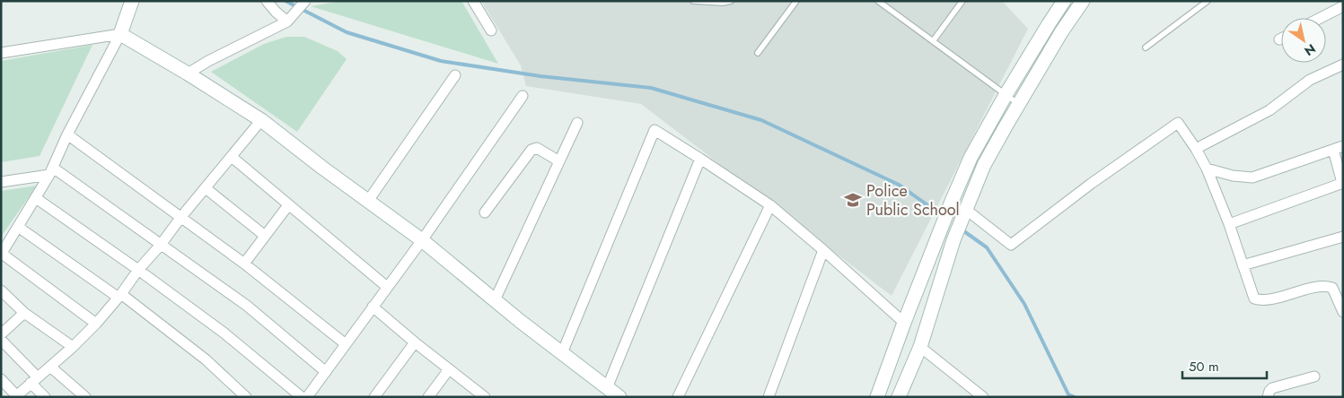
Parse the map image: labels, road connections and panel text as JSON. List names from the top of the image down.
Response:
{
  "places": {
    "school or university": ["Police Public School"]
  },
  "scale_bar": "50 m",
  "north": "bottom right"
}
